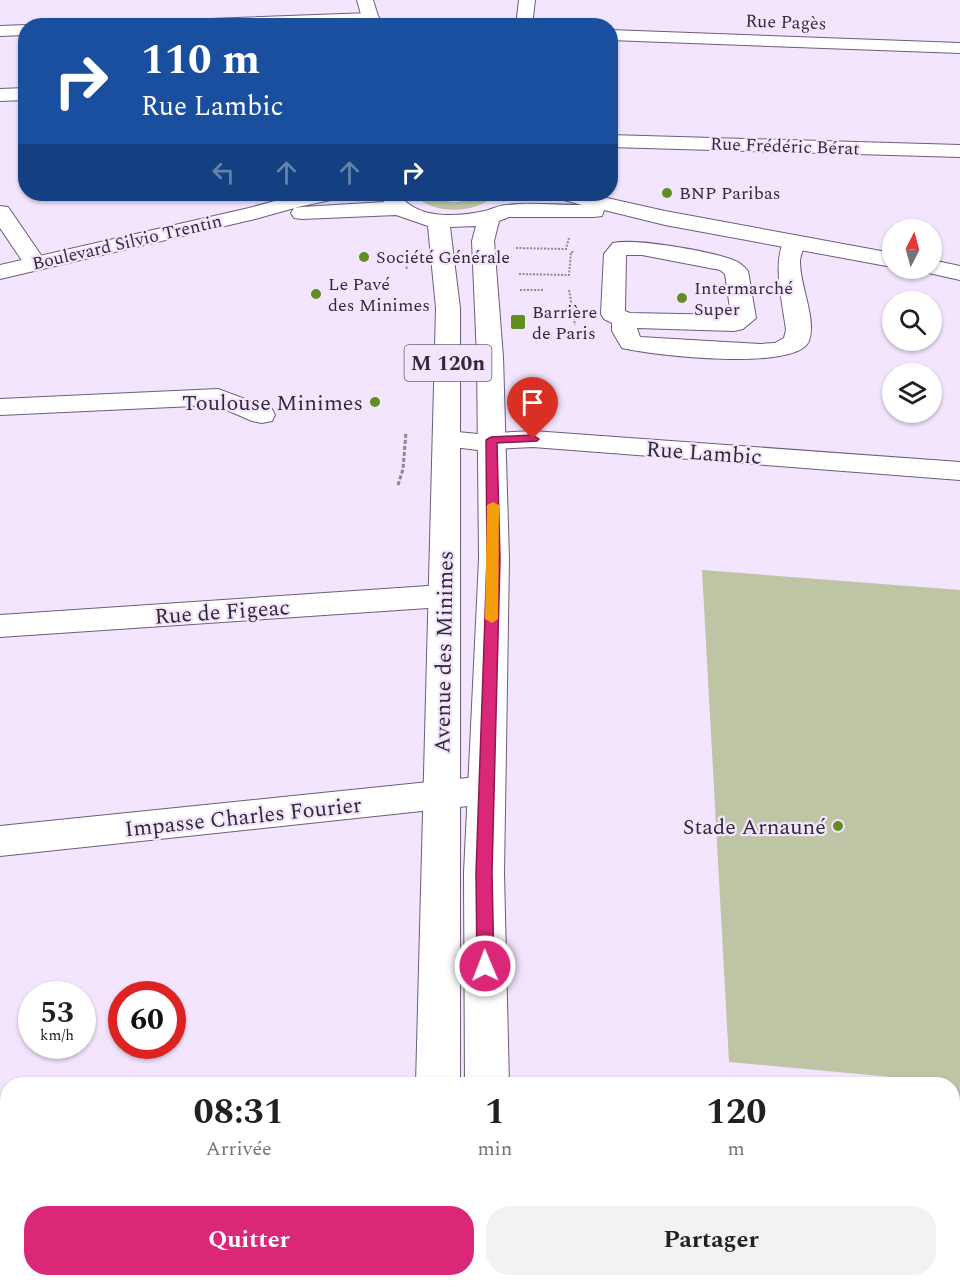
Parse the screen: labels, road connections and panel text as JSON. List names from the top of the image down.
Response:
{
  "streets": {
    "main road": [
      "Rue Pagès",
      "Rue Frédéric Bérat",
      "Boulevard Silvio Trentin",
      "M 120n",
      "Rue Lambic",
      "Rue de Figeac",
      "Avenue des Minimes",
      "Impasse Charles Fourier"
    ]
  },
  "crossings": [
    ["Rue Lambic", "Avenue des Minimes"],
    ["Rue de Figeac", "Avenue des Minimes"],
    ["Avenue des Minimes", "Impasse Charles Fourier"]
  ],
  "places": {
    "other": [
      "BNP Paribas",
      "Société Générale",
      "Le Pavé des Minimes",
      "Intermarché Super",
      "Toulouse Minimes",
      "Stade Arnauné"
    ],
    "transit": ["Barrière de Paris"]
  },
  "north": "top",
  "page": {
    "turn": ["110 m", "Rue Lambic"],
    "speed": "53 km/h",
    "limit": "60",
    "eta": [
      "08:31",
      "Arrivée",
      "1",
      "min",
      "120",
      "m"
    ],
    "buttons": ["Quitter", "Partager"]
  }
}
